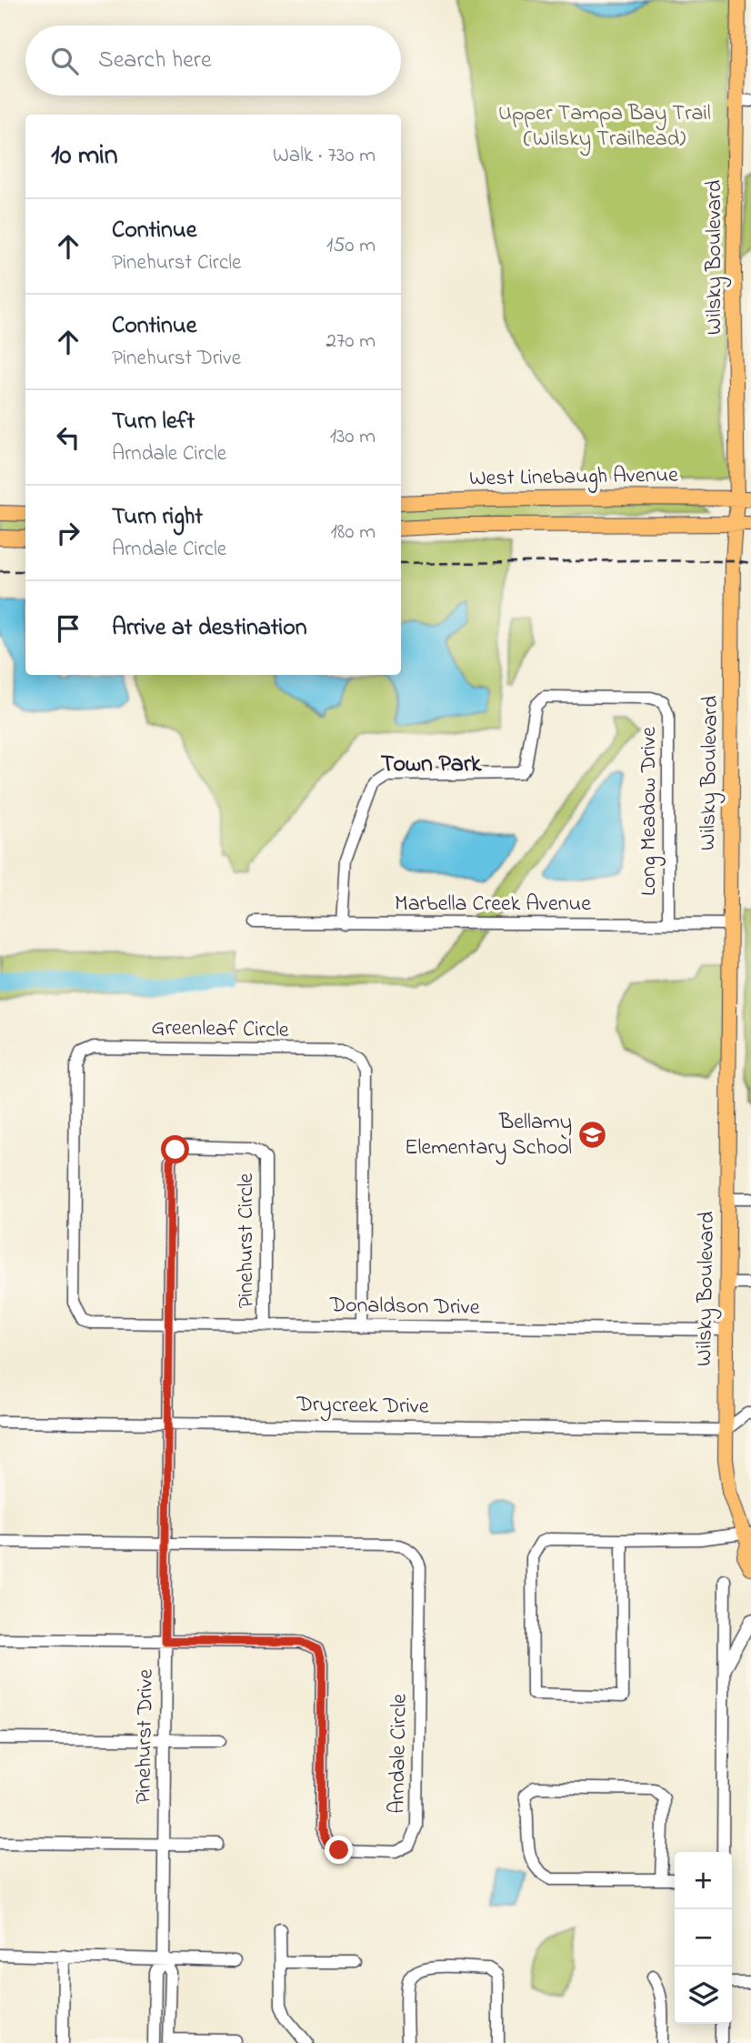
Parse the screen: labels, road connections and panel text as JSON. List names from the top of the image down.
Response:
{
  "streets": {
    "main road": ["Wilsky Boulevard", "West Linebaugh Avenue"],
    "street": [
      "Long Meadow Drive",
      "Marbella Creek Avenue",
      "Greenleaf Circle",
      "Pinehurst Circle",
      "Donaldson Drive",
      "Drycreek Drive",
      "Pinehurst Drive",
      "Arndale Circle"
    ]
  },
  "crossings": [
    ["Wilsky Boulevard", "West Linebaugh Avenue"],
    ["Wilsky Boulevard", "Marbella Creek Avenue"],
    ["Wilsky Boulevard", "Donaldson Drive"],
    ["Wilsky Boulevard", "Drycreek Drive"],
    ["Long Meadow Drive", "Marbella Creek Avenue"],
    ["Greenleaf Circle", "Donaldson Drive"],
    ["Pinehurst Circle", "Donaldson Drive"],
    ["Pinehurst Circle", "Pinehurst Drive"],
    ["Donaldson Drive", "Pinehurst Drive"],
    ["Drycreek Drive", "Pinehurst Drive"],
    ["Pinehurst Drive", "Arndale Circle"]
  ],
  "districts": ["Town Park"],
  "parks": ["Upper Tampa Bay Trail (Wilsky Trailhead)"],
  "places": {
    "school or university": ["Bellamy Elementary School"]
  },
  "page": {
    "search": "Search here",
    "heading": ["10 min", "Walk · 730 m"],
    "list": [
      ["Continue", "Pinehurst Circle", "150 m"],
      ["Continue", "Pinehurst Drive", "270 m"],
      ["Turn left", "Arndale Circle", "130 m"],
      ["Turn right", "Arndale Circle", "180 m"],
      "Arrive at destination"
    ],
    "map_buttons": ["+", "−"]
  }
}
